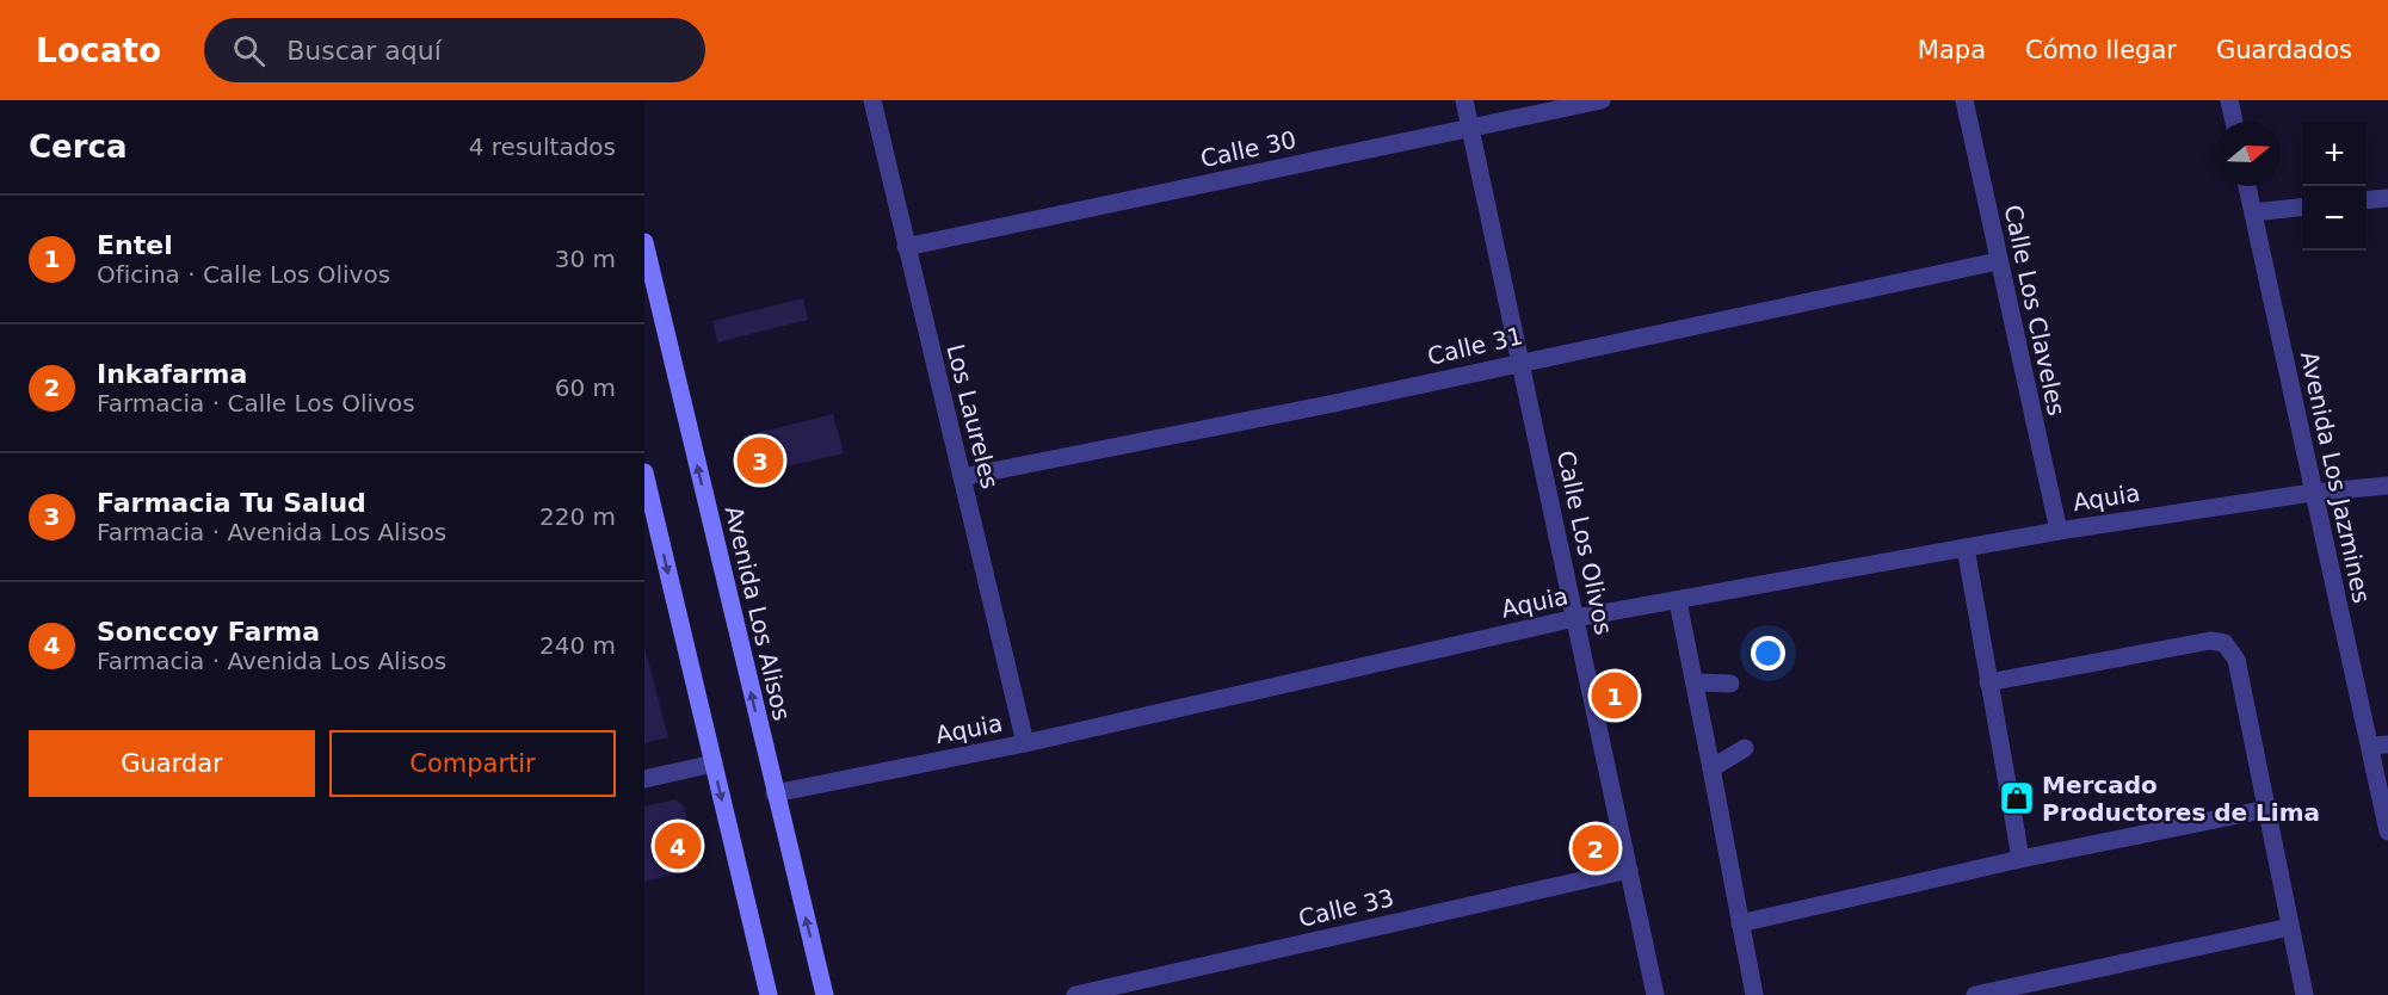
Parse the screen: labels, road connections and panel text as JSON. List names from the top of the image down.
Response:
{
  "streets": {
    "main road": ["Avenida Los Alisos"],
    "street": [
      "Calle 30",
      "Calle Los Claveles",
      "Calle 31",
      "Los Laureles",
      "Avenida Los Jazmines",
      "Aquia",
      "Calle Los Olivos",
      "Calle 33"
    ]
  },
  "crossings": [
    ["Calle 30", "Los Laureles"],
    ["Calle 30", "Calle Los Olivos"],
    ["Calle Los Claveles", "Calle 31"],
    ["Calle Los Claveles", "Aquia"],
    ["Calle 31", "Los Laureles"],
    ["Calle 31", "Calle Los Olivos"],
    ["Los Laureles", "Aquia"],
    ["Avenida Los Jazmines", "Aquia"],
    ["Aquia", "Calle Los Olivos"],
    ["Aquia", "Avenida Los Alisos"],
    ["Calle Los Olivos", "Calle 33"]
  ],
  "places": {
    "shop": ["Mercado Productores de Lima"]
  },
  "north": "right",
  "page": {
    "header": "Locato",
    "search": "Buscar aquí",
    "nav": ["Mapa", "Cómo llegar", "Guardados"],
    "heading": ["Cerca", "4 resultados"],
    "map_buttons": ["+", "−"],
    "list": [
      {
        "mark": "1",
        "name": "Entel",
        "note": "Oficina · Calle Los Olivos",
        "value": "30 m"
      },
      {
        "mark": "2",
        "name": "Inkafarma",
        "note": "Farmacia · Calle Los Olivos",
        "value": "60 m"
      },
      {
        "mark": "3",
        "name": "Farmacia Tu Salud",
        "note": "Farmacia · Avenida Los Alisos",
        "value": "220 m"
      },
      {
        "mark": "4",
        "name": "Sonccoy Farma",
        "note": "Farmacia · Avenida Los Alisos",
        "value": "240 m"
      }
    ],
    "pins": [
      "3",
      "1",
      "4",
      "2"
    ],
    "buttons": ["Guardar", "Compartir"]
  }
}
